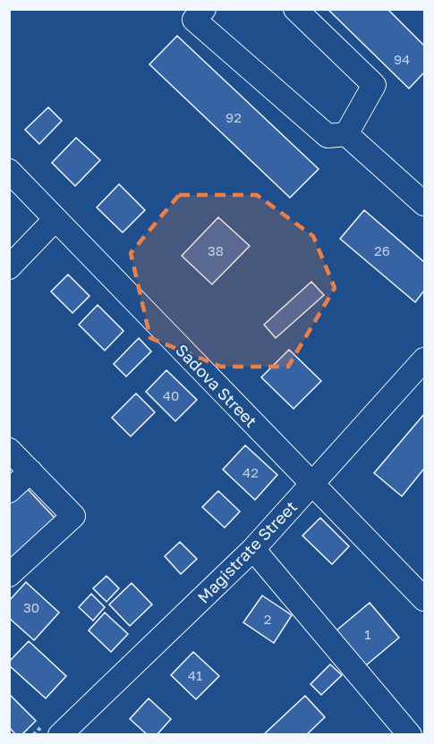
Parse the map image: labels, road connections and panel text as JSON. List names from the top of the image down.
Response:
{
  "streets": {
    "street": ["Sadova Street", "Magistrate Street"]
  },
  "crossings": [
    ["Sadova Street", "Magistrate Street"]
  ],
  "house_numbers": [
    "94",
    "92",
    "38",
    "26",
    "40",
    "42",
    "30",
    "2",
    "1",
    "41"
  ]
}
